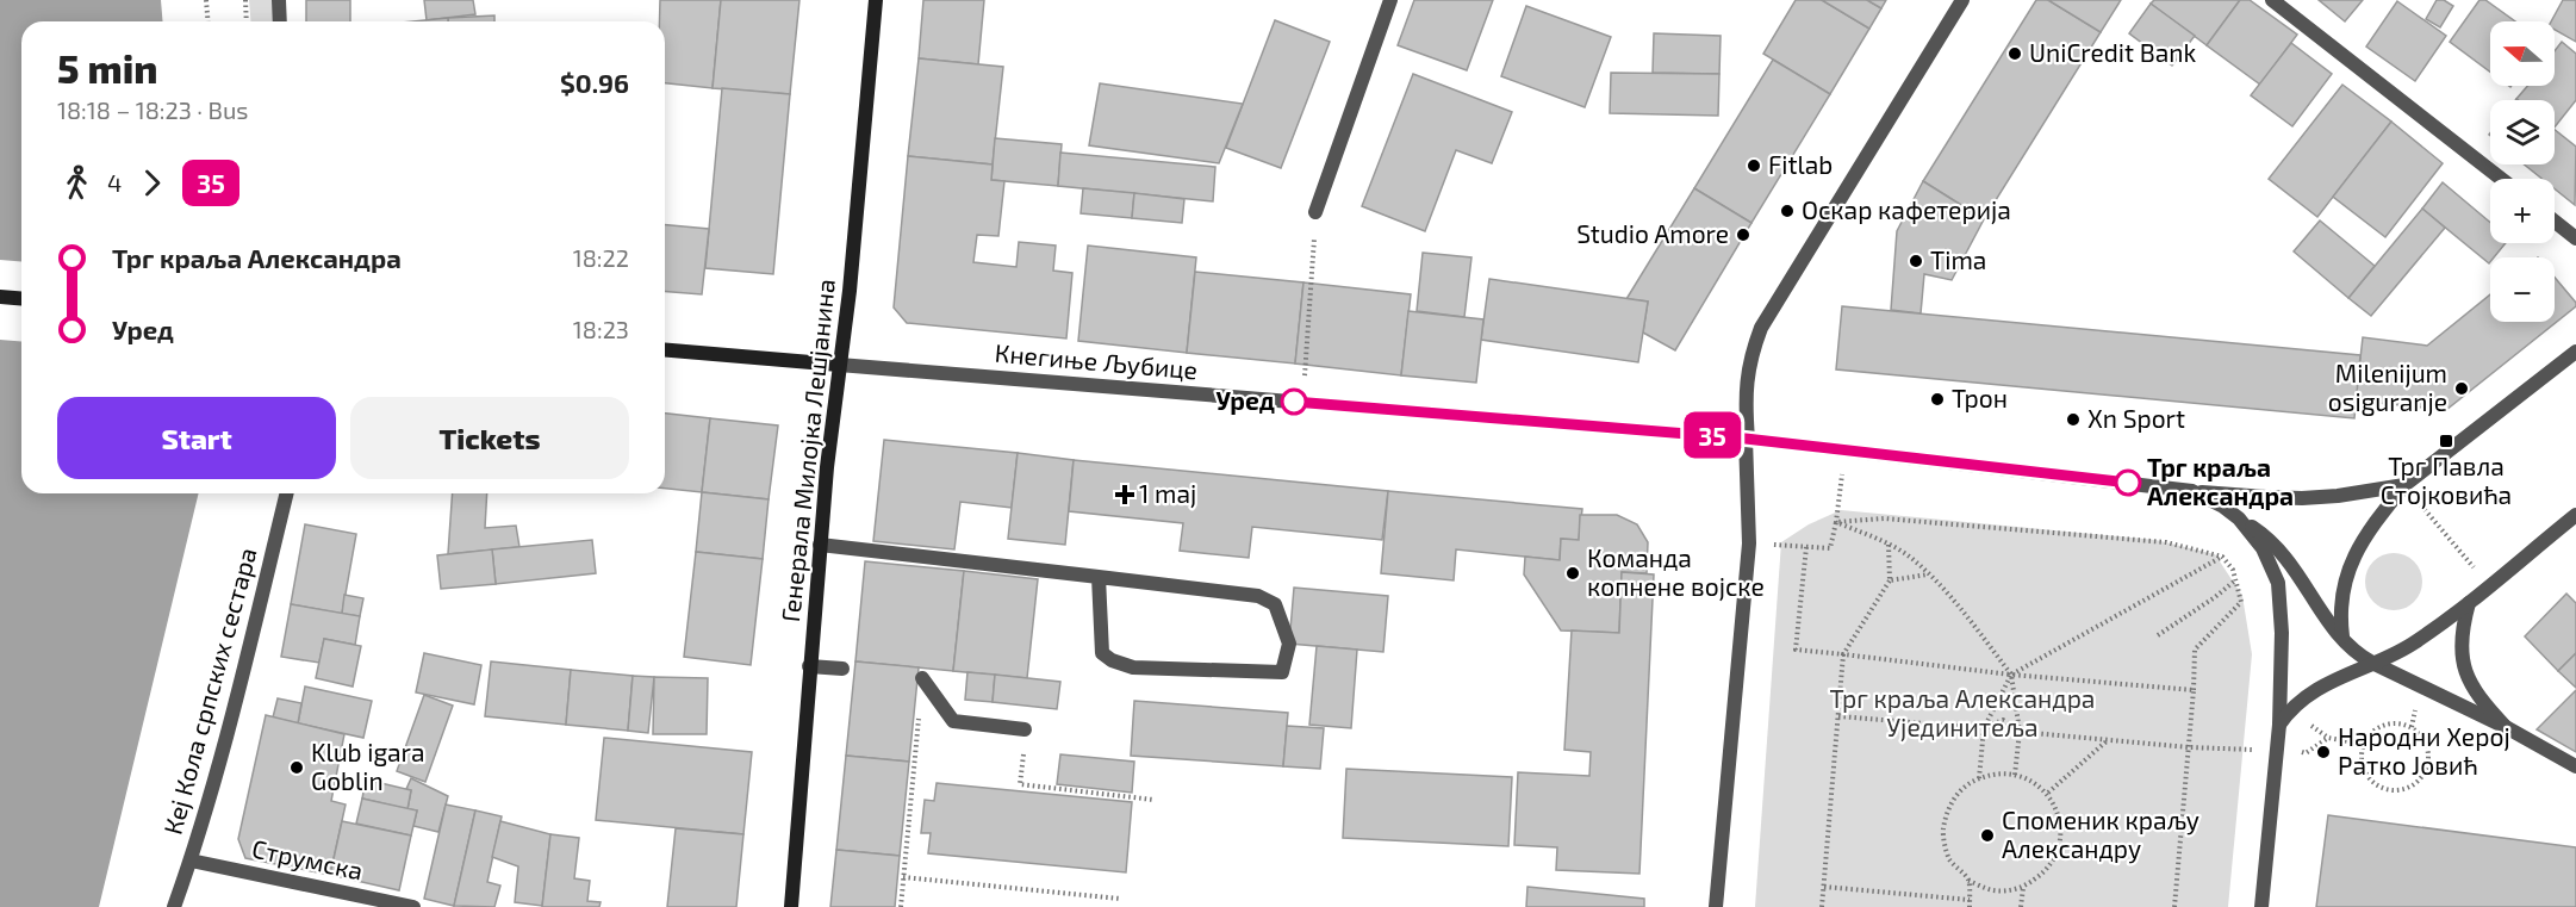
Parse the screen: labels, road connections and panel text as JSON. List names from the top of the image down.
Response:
{
  "streets": {
    "main road": ["Кнегиње Љубице", "Генерала Милојка Лешјанина"],
    "street": ["Кеј Кола српских сестара", "Струмска"]
  },
  "crossings": [
    ["Кнегиње Љубице", "Генерала Милојка Лешјанина"],
    ["Кеј Кола српских сестара", "Струмска"]
  ],
  "parks": ["Трг краља Александра Ујединитеља"],
  "places": {
    "other": [
      "UniCredit Bank",
      "Fitlab",
      "Оскар кафетерија",
      "Studio Amore",
      "Tima",
      "Milenijum osiguranje",
      "Трон",
      "Уред",
      "Xn Sport",
      "Трг краља Александра",
      "Команда копнене војске",
      "Народни Херој Ратко Јовић",
      "Klub igara Goblin",
      "Споменик краљу Александру"
    ],
    "transit": ["Трг Павла Стојковића"],
    "health": ["1 maj"]
  },
  "lines": ["bus line 35"],
  "north": "left",
  "page": {
    "on_map": "35",
    "map_buttons": ["+", "−"],
    "heading": ["5 min", "18:18 – 18:23 · Bus", "$0.96"],
    "legs": ["4", "35"],
    "list": [
      {
        "name": "Трг краља Александра",
        "value": "18:22"
      },
      {
        "name": "Уред",
        "value": "18:23"
      }
    ],
    "buttons": ["Start", "Tickets"]
  }
}
